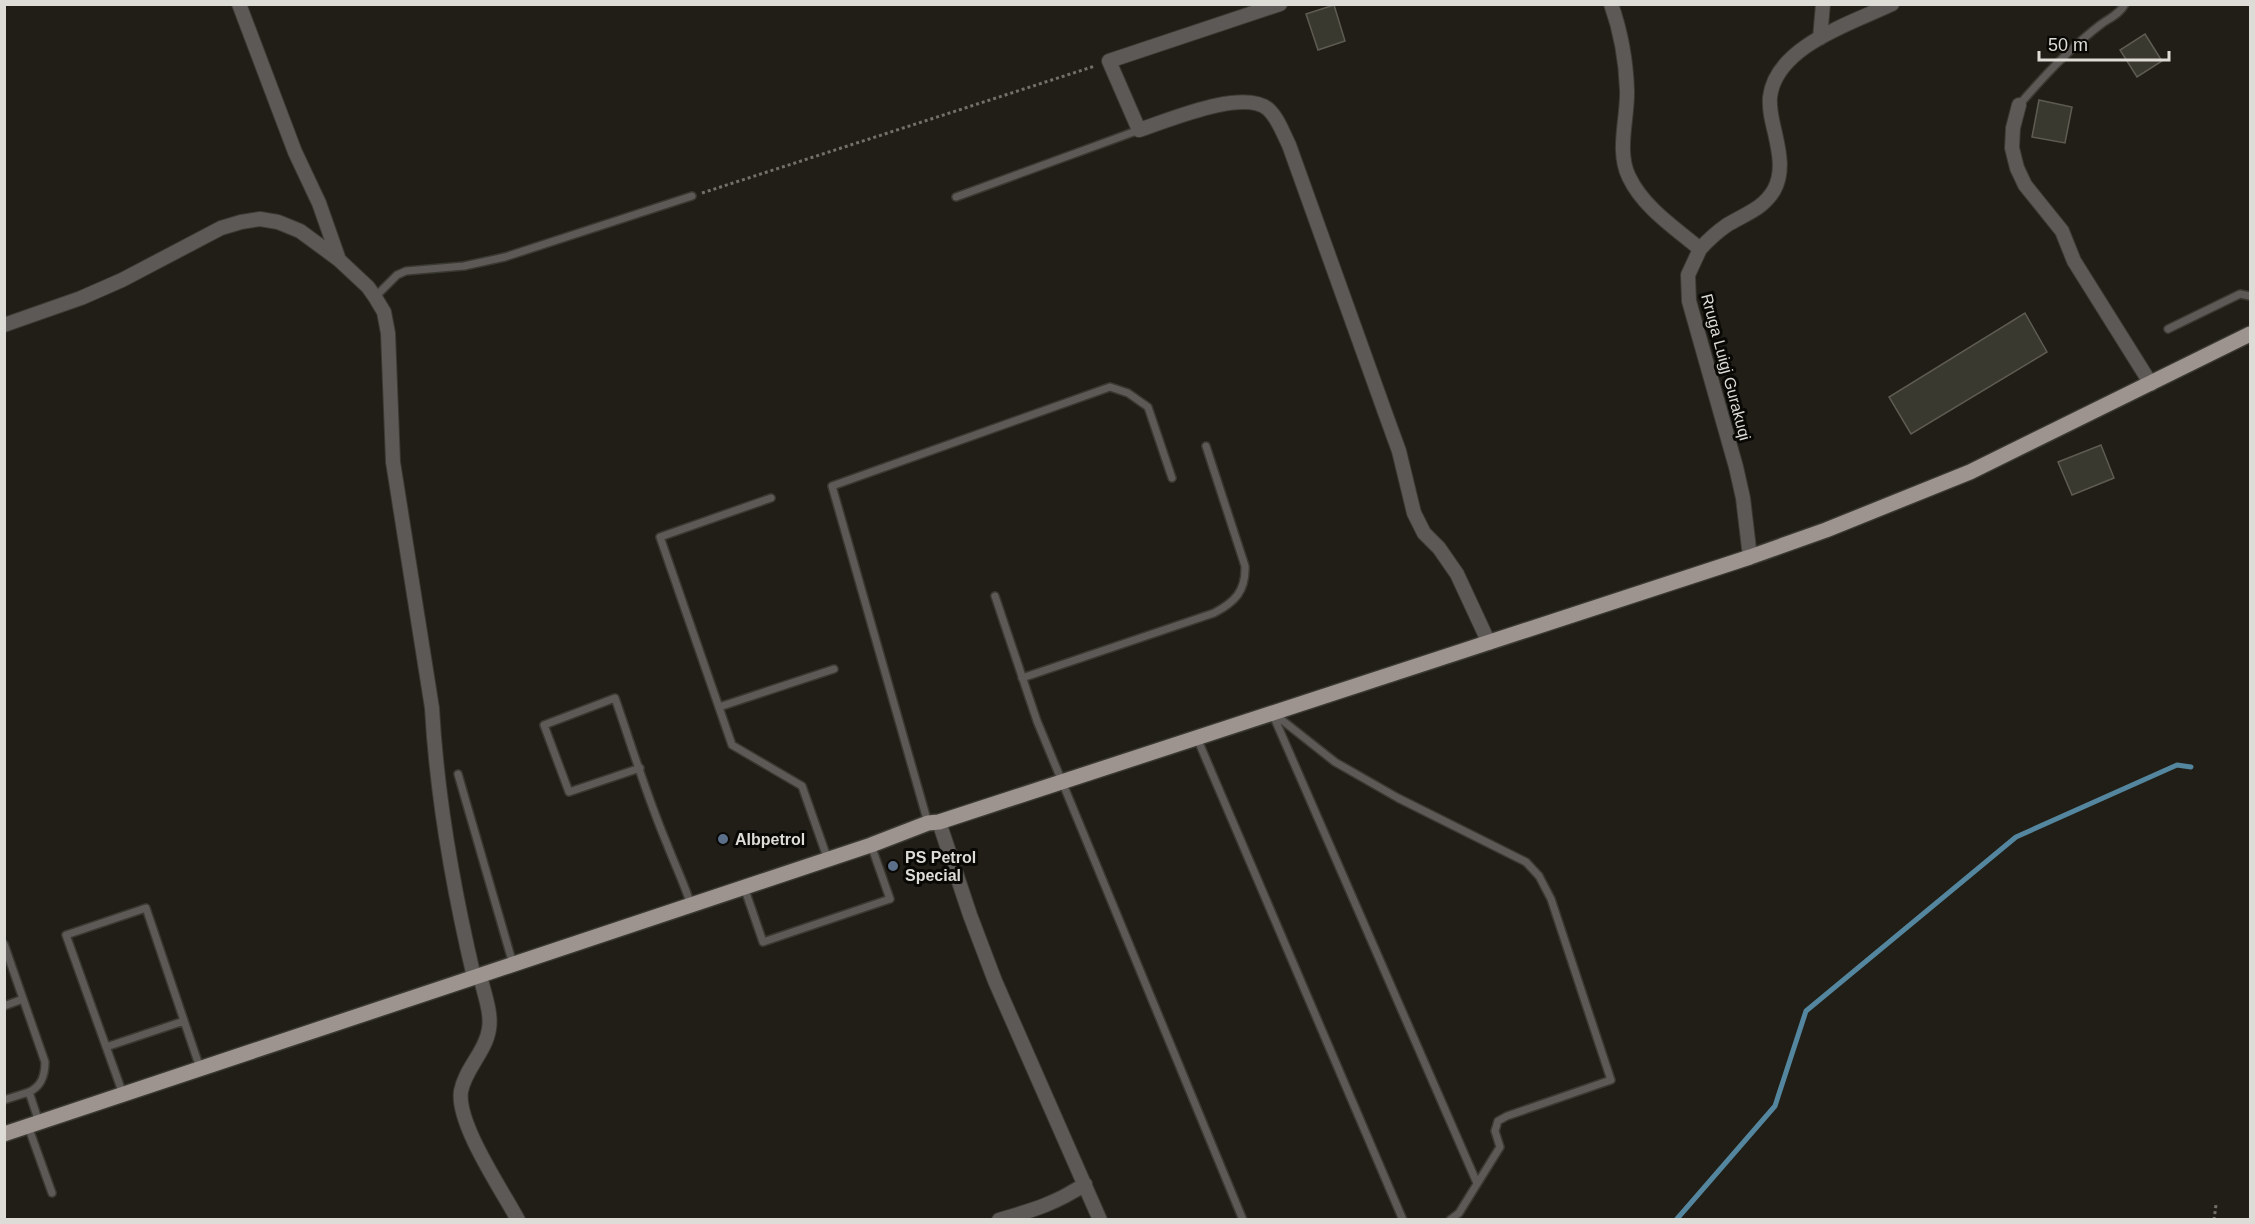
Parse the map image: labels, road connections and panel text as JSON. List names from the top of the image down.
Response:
{
  "streets": {
    "street": ["Rruga Luigj Gurakuqi"]
  },
  "places": ["Albpetrol", "PS Petrol Special"],
  "scale_bar": "50 m"
}
